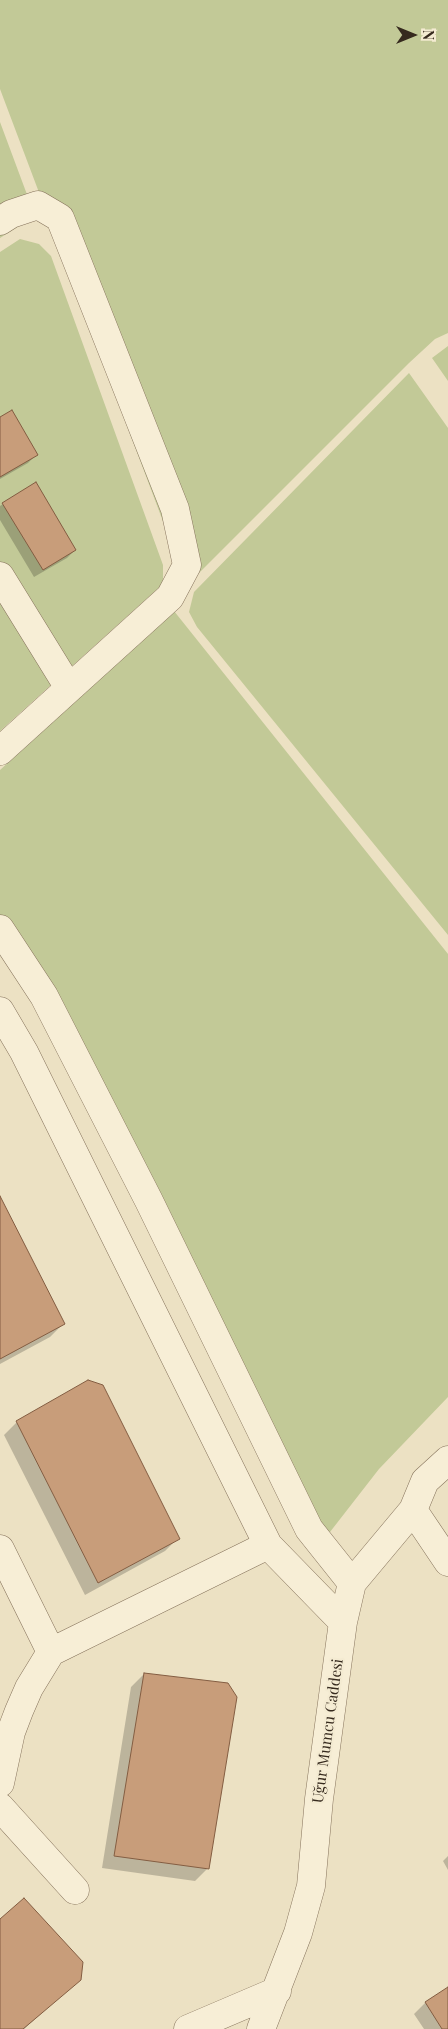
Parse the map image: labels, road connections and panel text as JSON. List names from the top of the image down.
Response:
{
  "streets": {
    "street": ["Uğur Mumcu Caddesi"]
  },
  "north": "right"
}
